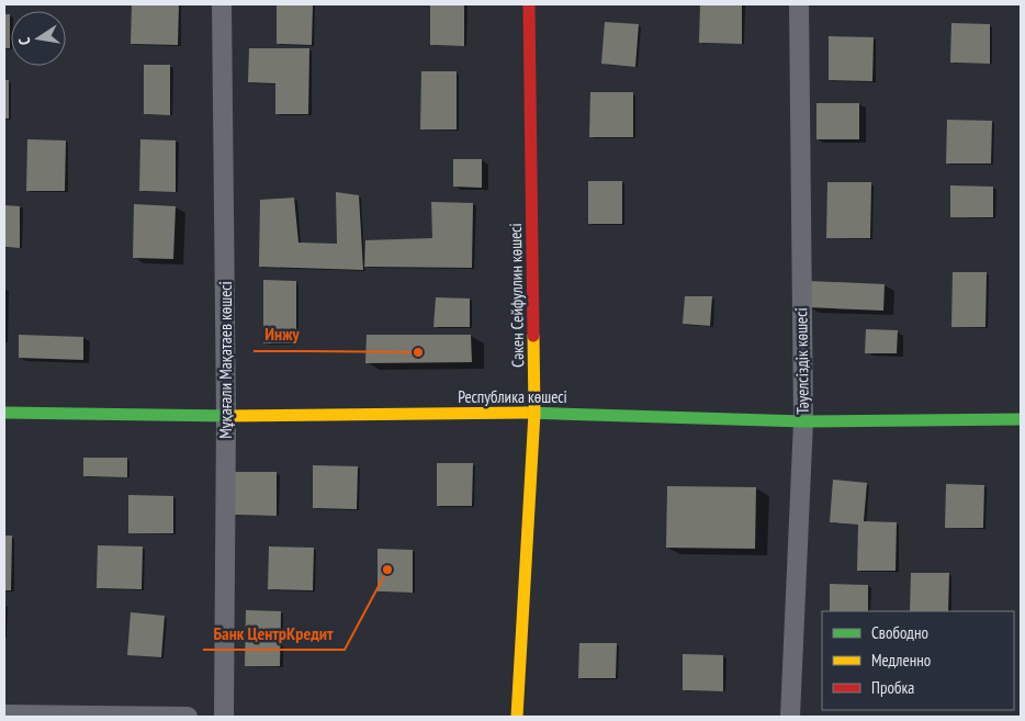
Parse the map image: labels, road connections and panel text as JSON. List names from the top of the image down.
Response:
{
  "streets": {
    "street": [
      "Сәкен Сейфуллин көшесі",
      "Мұқағали Мақатаев көшесі",
      "Тәуелсіздік көшесі",
      "Республика көшесі"
    ]
  },
  "crossings": [
    ["Сәкен Сейфуллин көшесі", "Республика көшесі"],
    ["Мұқағали Мақатаев көшесі", "Республика көшесі"],
    ["Тәуелсіздік көшесі", "Республика көшесі"]
  ],
  "places": ["Инжу", "Банк ЦентрКредит"],
  "legend": ["Свободно", "Медленно", "Пробка"],
  "north": "left"
}
